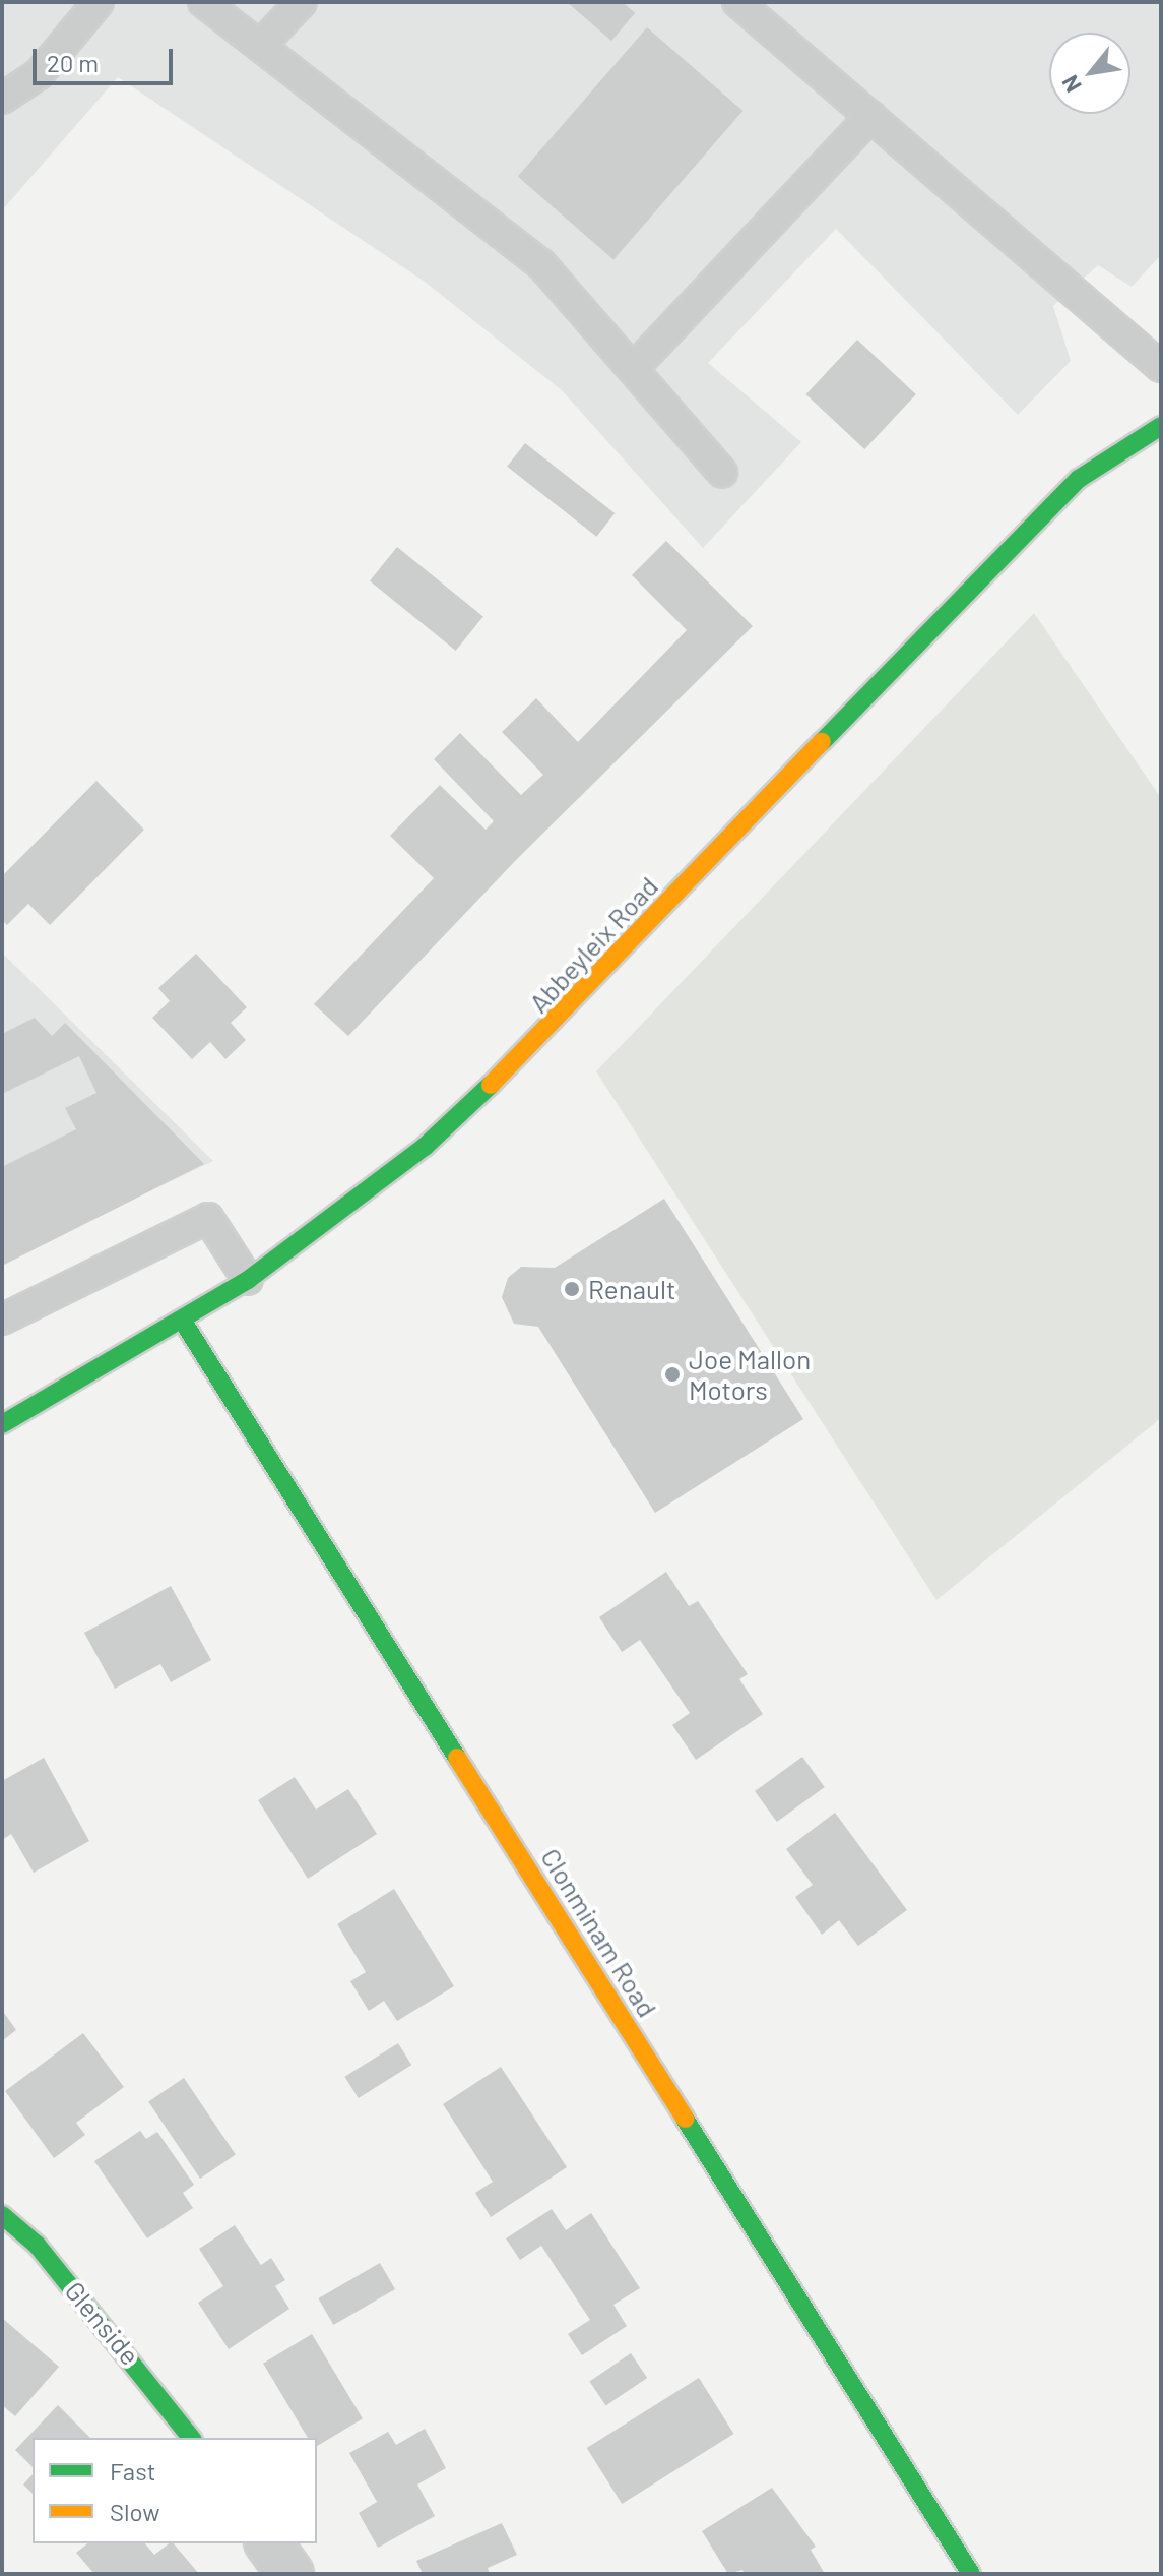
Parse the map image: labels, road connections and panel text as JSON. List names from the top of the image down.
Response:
{
  "streets": {
    "street": ["Abbeyleix Road", "Clonminam Road", "Glenside"]
  },
  "crossings": [
    ["Abbeyleix Road", "Clonminam Road"]
  ],
  "places": ["Renault", "Joe Mallon Motors"],
  "legend": ["Fast", "Slow"],
  "scale_bar": "20 m",
  "north": "bottom left"
}
